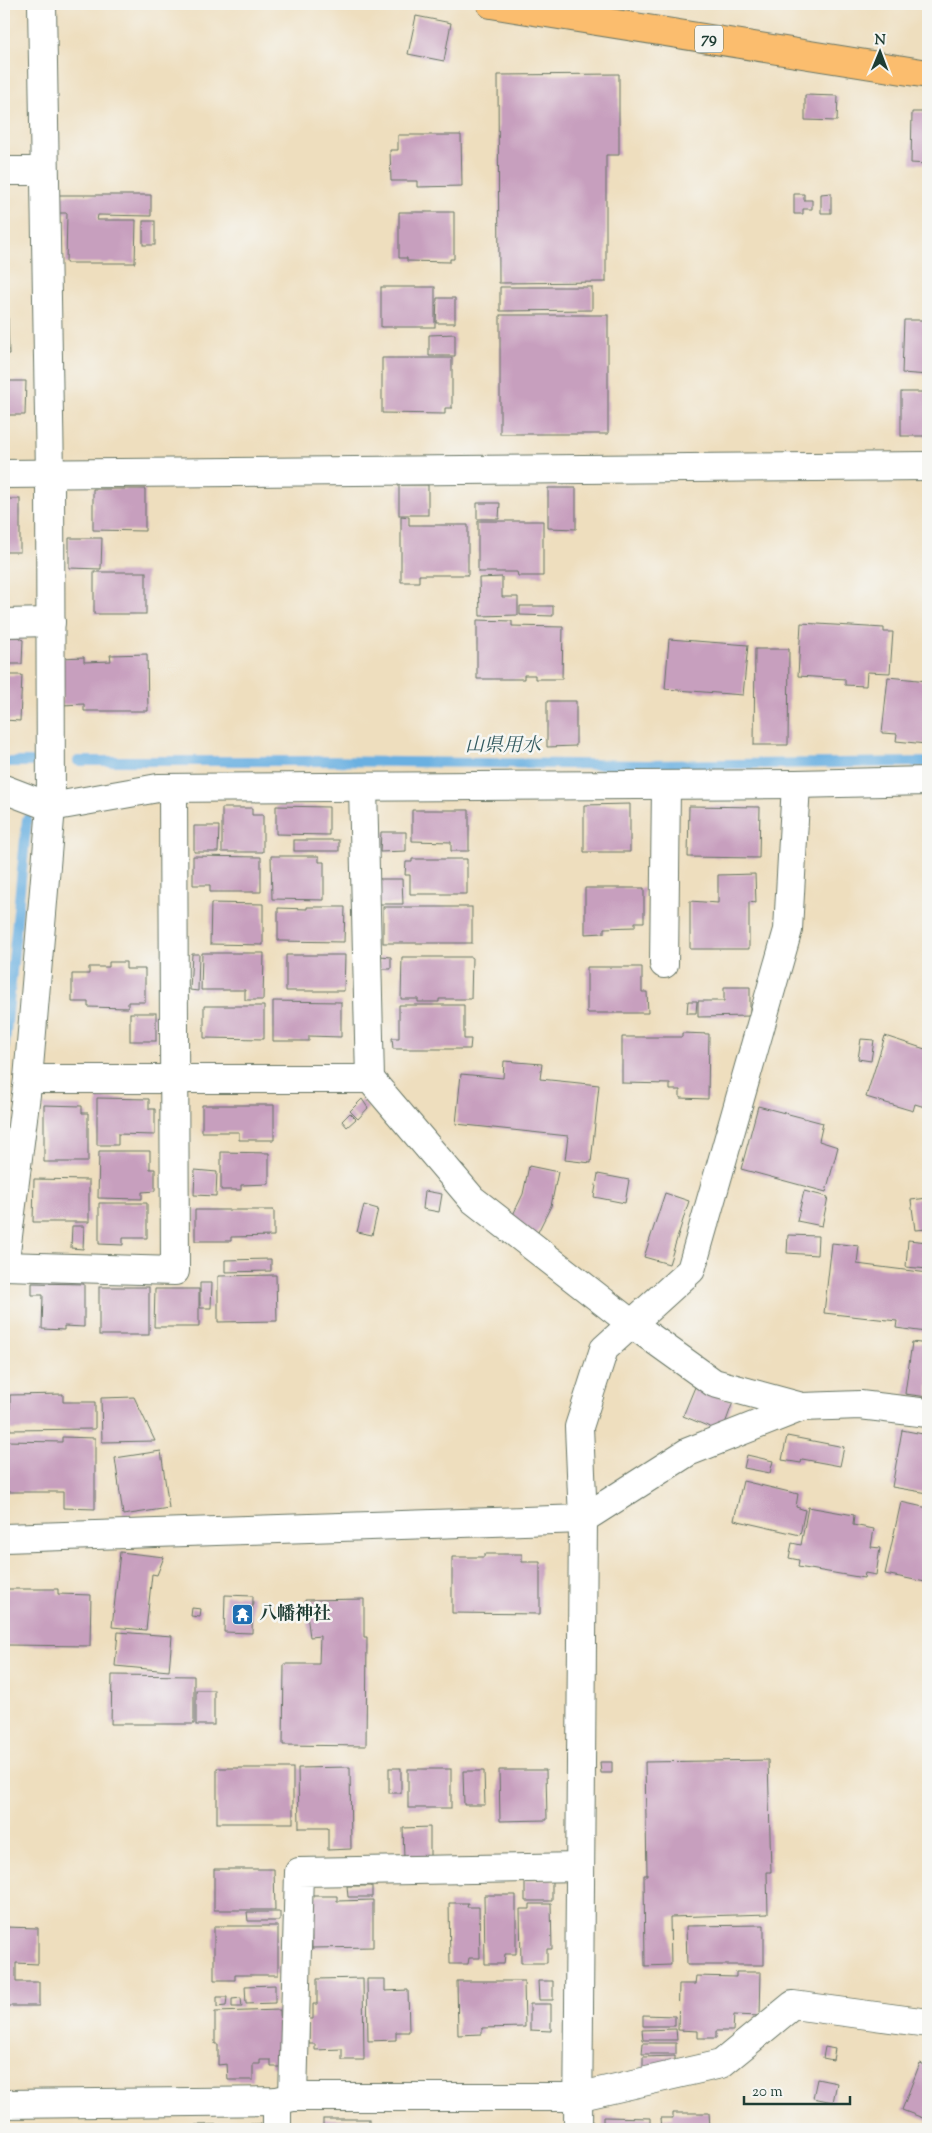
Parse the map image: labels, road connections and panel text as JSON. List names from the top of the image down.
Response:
{
  "streets": {
    "main road": ["79"]
  },
  "water": ["山県用水"],
  "places": {
    "temple": ["八幡神社"]
  },
  "scale_bar": "20 m",
  "north": "top"
}
